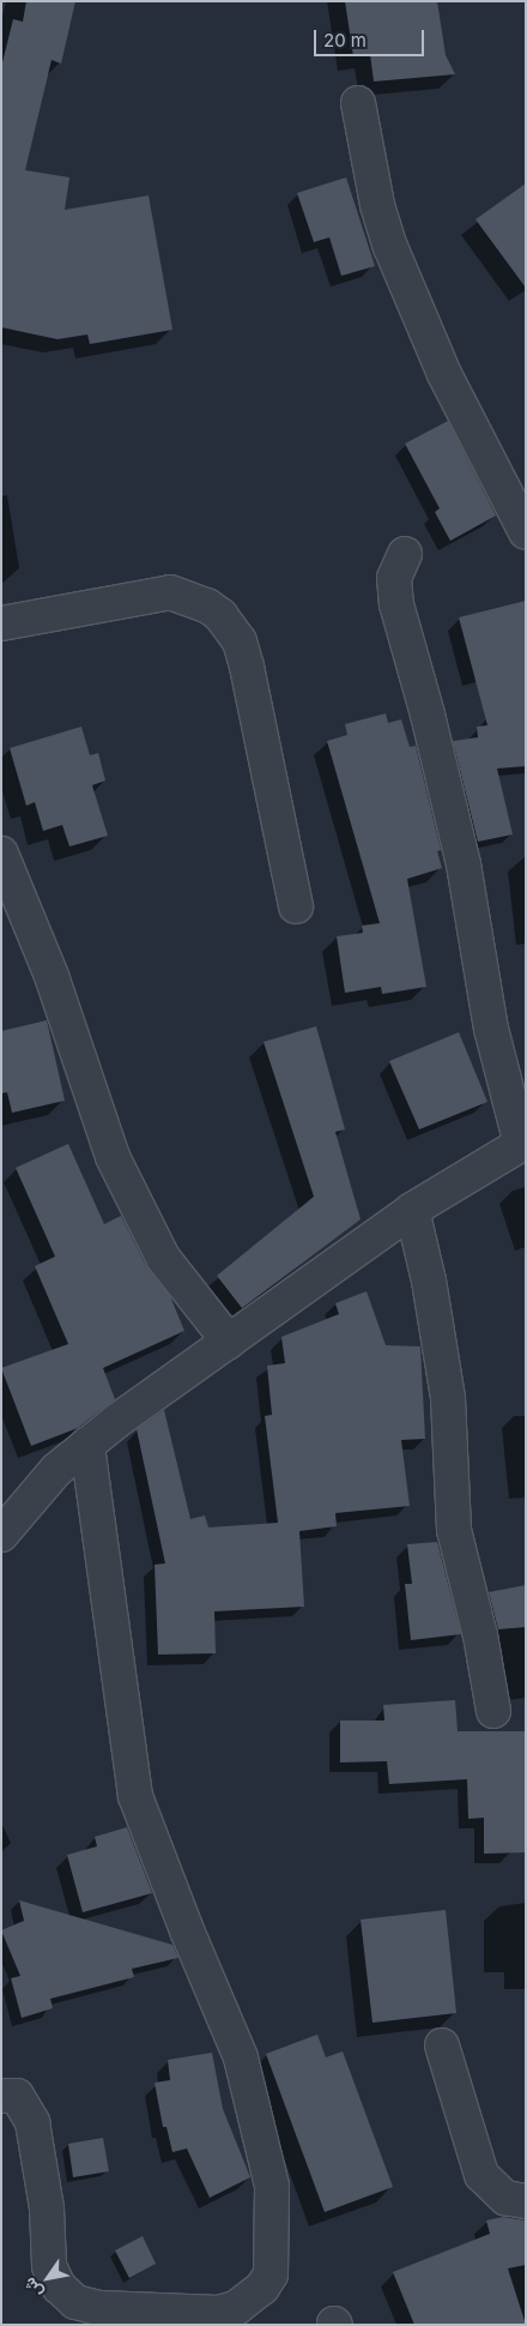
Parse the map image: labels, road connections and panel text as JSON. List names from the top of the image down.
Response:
{
  "scale_bar": "20 m",
  "north": "bottom left"
}
